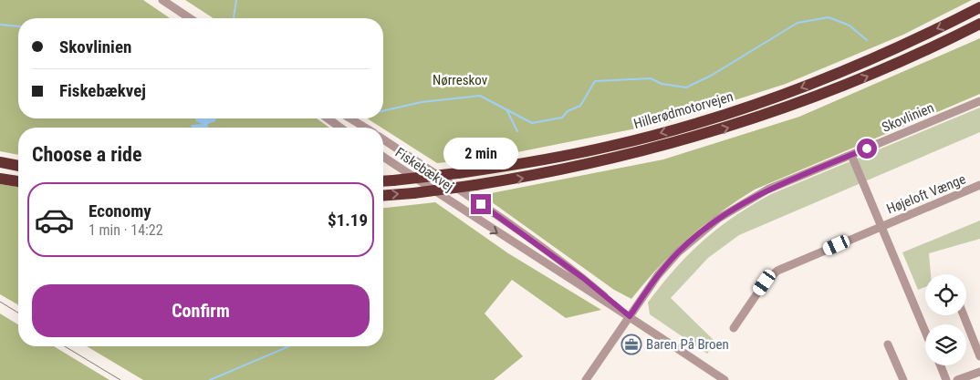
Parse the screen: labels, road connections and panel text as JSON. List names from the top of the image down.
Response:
{
  "streets": {
    "highway": ["Hillerødmotorvejen"],
    "street": ["Skovlinien", "Fiskebækvej", "Højeloft Vænge"]
  },
  "crossings": [
    ["Skovlinien", "Fiskebækvej"],
    ["Skovlinien", "Højeloft Vænge"]
  ],
  "parks": ["Nørreskov"],
  "places": {
    "office": ["Baren På Broen"]
  },
  "page": {
    "banner": ["Skovlinien", "Fiskebækvej"],
    "heading": "Choose a ride",
    "bubble": "2 min",
    "list": [
      {
        "name": "Economy",
        "note": "1 min · 14:22",
        "value": "$1.19"
      }
    ],
    "buttons": "Confirm"
  }
}
